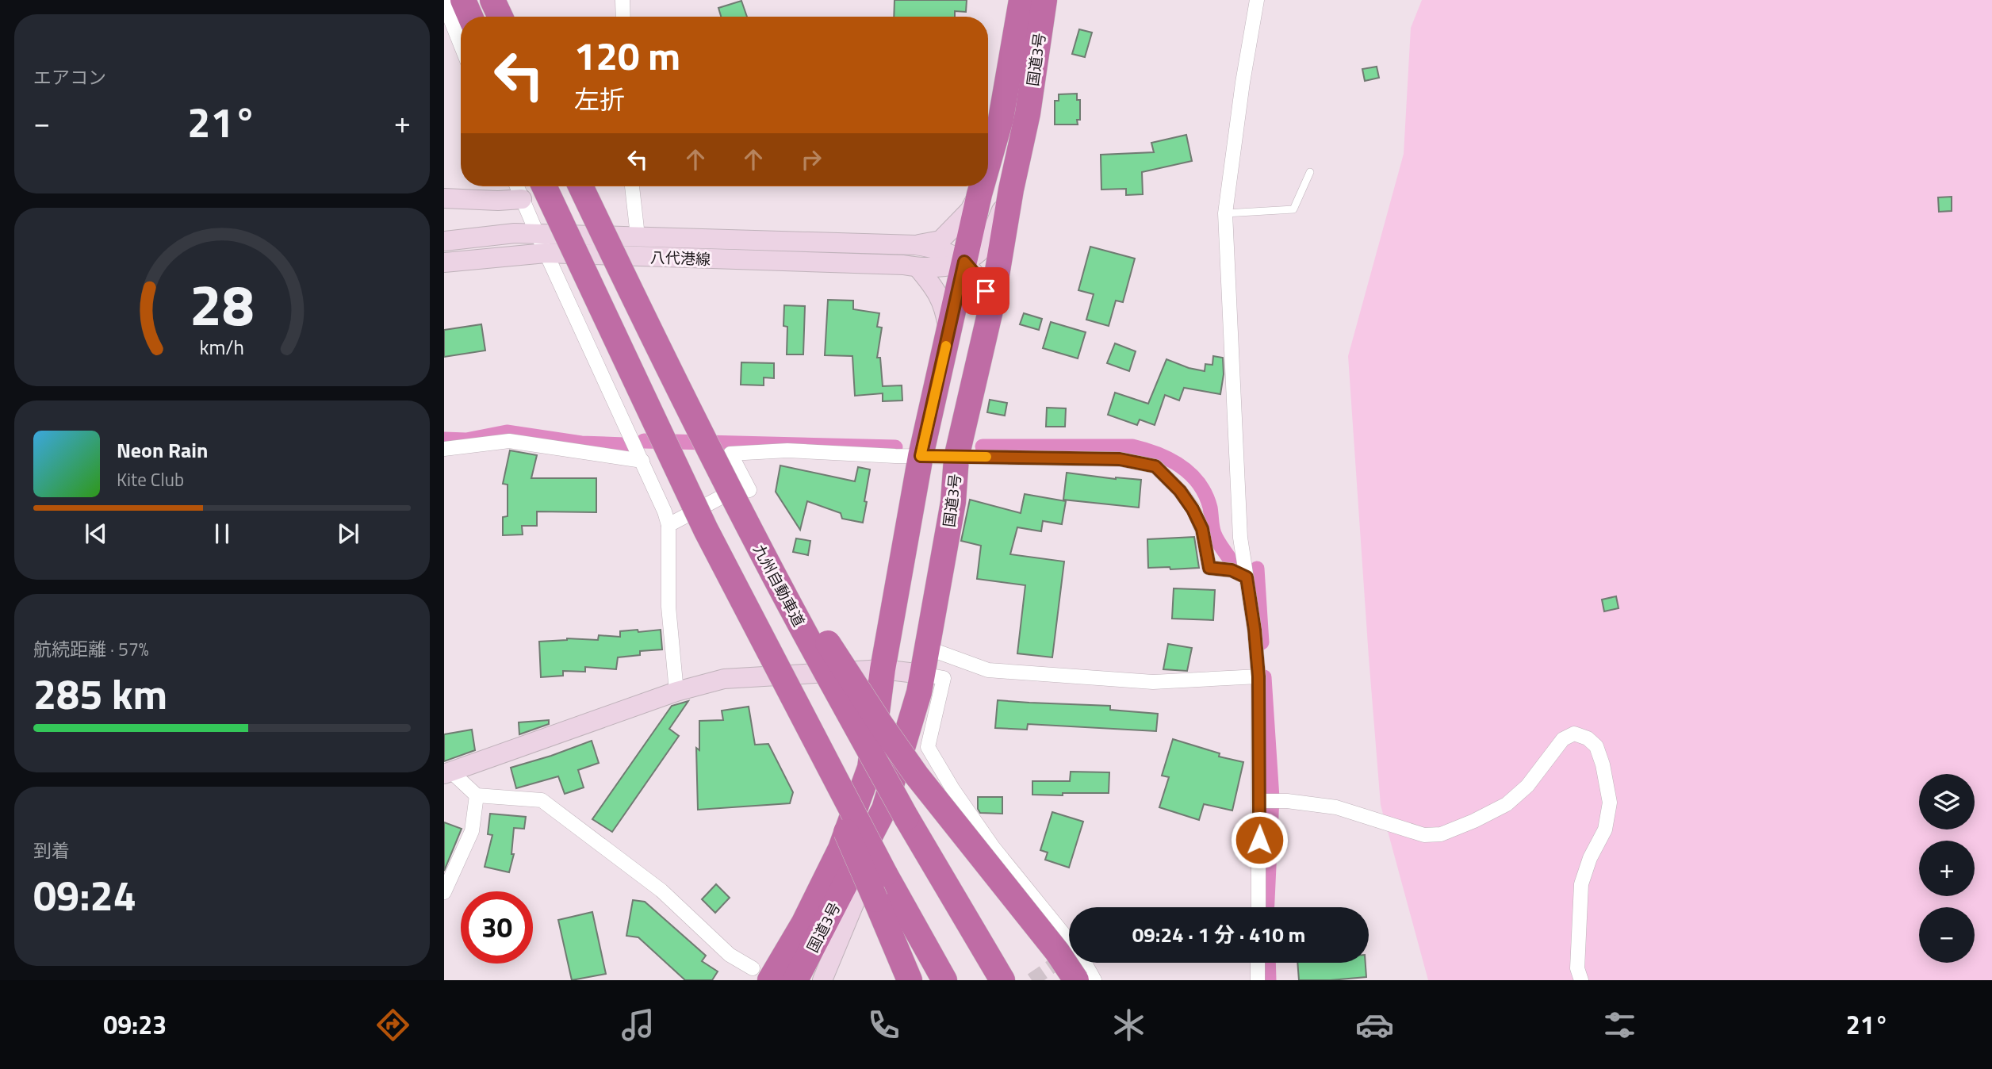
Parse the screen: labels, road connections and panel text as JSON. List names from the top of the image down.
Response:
{
  "streets": {
    "highway": ["国道3号", "九州自動車道"],
    "main road": ["八代港線"]
  },
  "crossings": [
    ["国道3号", "八代港線"]
  ],
  "page": {
    "tile": [
      "エアコン",
      ["航続距離 · 57%", "285 km"],
      ["到着", "09:24"]
    ],
    "turn": ["120 m", "左折"],
    "heat": ["−", "21°", "+"],
    "song": ["Neon Rain", "Kite Club"],
    "map_buttons": ["+", "−"],
    "limit": "30",
    "trip": "09:24 · 1 分 · 410 m",
    "tabs": ["09:23", "21°"],
    "gauge": ["28", "km/h"]
  }
}
